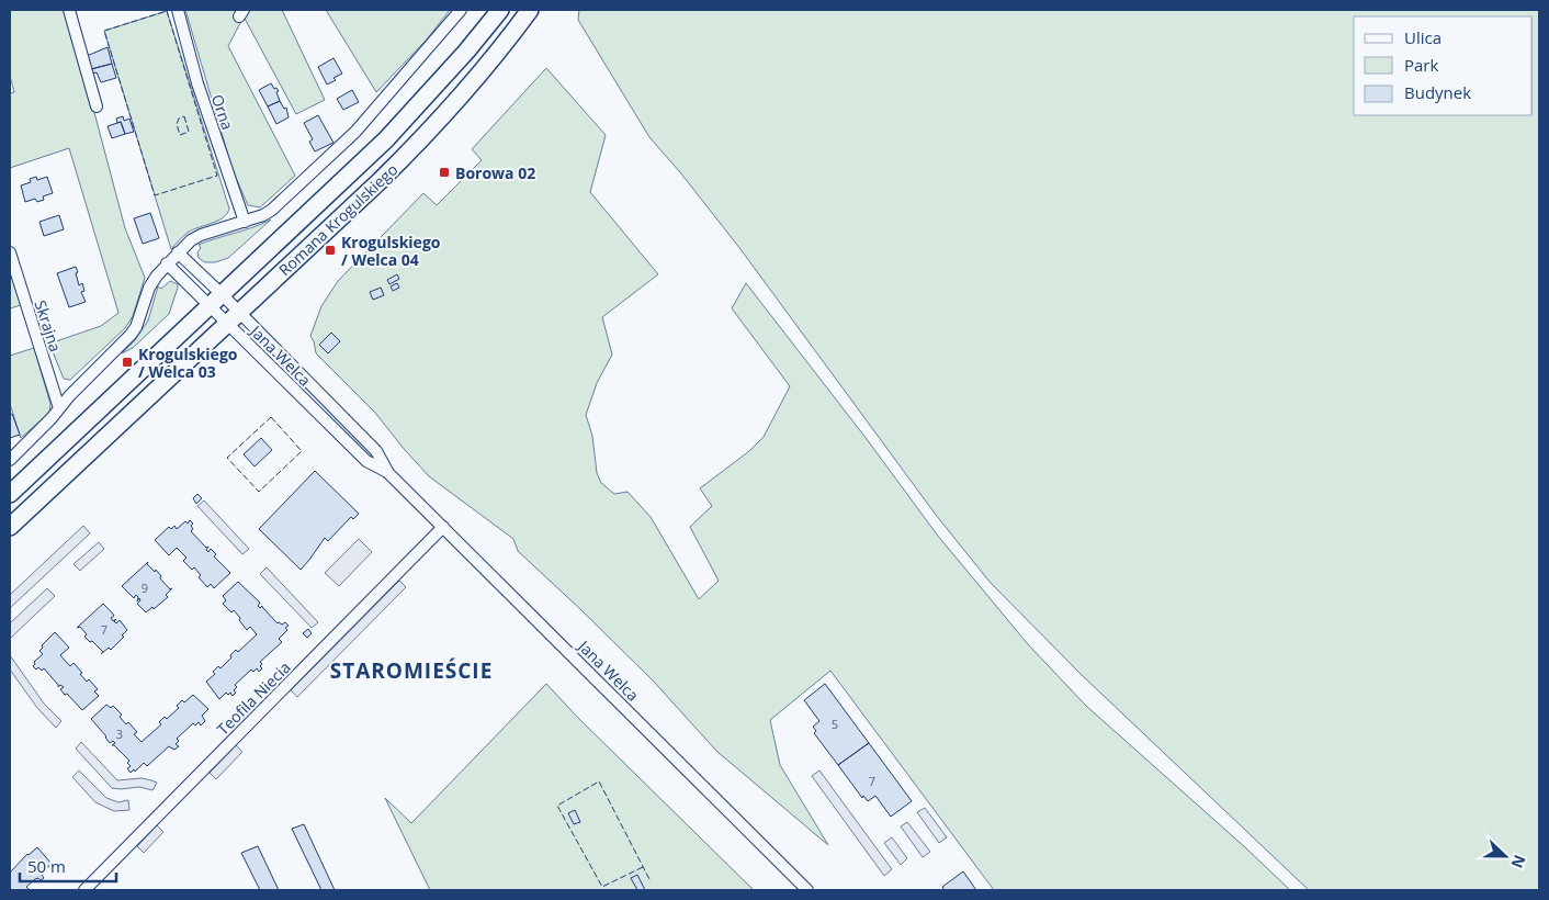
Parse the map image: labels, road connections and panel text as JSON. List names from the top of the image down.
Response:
{
  "streets": {
    "main road": ["Romana Krogulskiego"],
    "street": [
      "Orna",
      "Skrajna",
      "Jana Welca",
      "Teofila Niecia"
    ]
  },
  "crossings": [
    ["Romana Krogulskiego", "Jana Welca"],
    ["Jana Welca", "Teofila Niecia"]
  ],
  "districts": ["STAROMIEŚCIE"],
  "places": {
    "transit": ["Borowa 02", "Krogulskiego / Welca 04", "Krogulskiego / Welca 03"]
  },
  "house_numbers": [
    "9",
    "7",
    "5",
    "3",
    "7"
  ],
  "legend": ["Ulica", "Park", "Budynek"],
  "scale_bar": "50 m",
  "north": "right"
}
